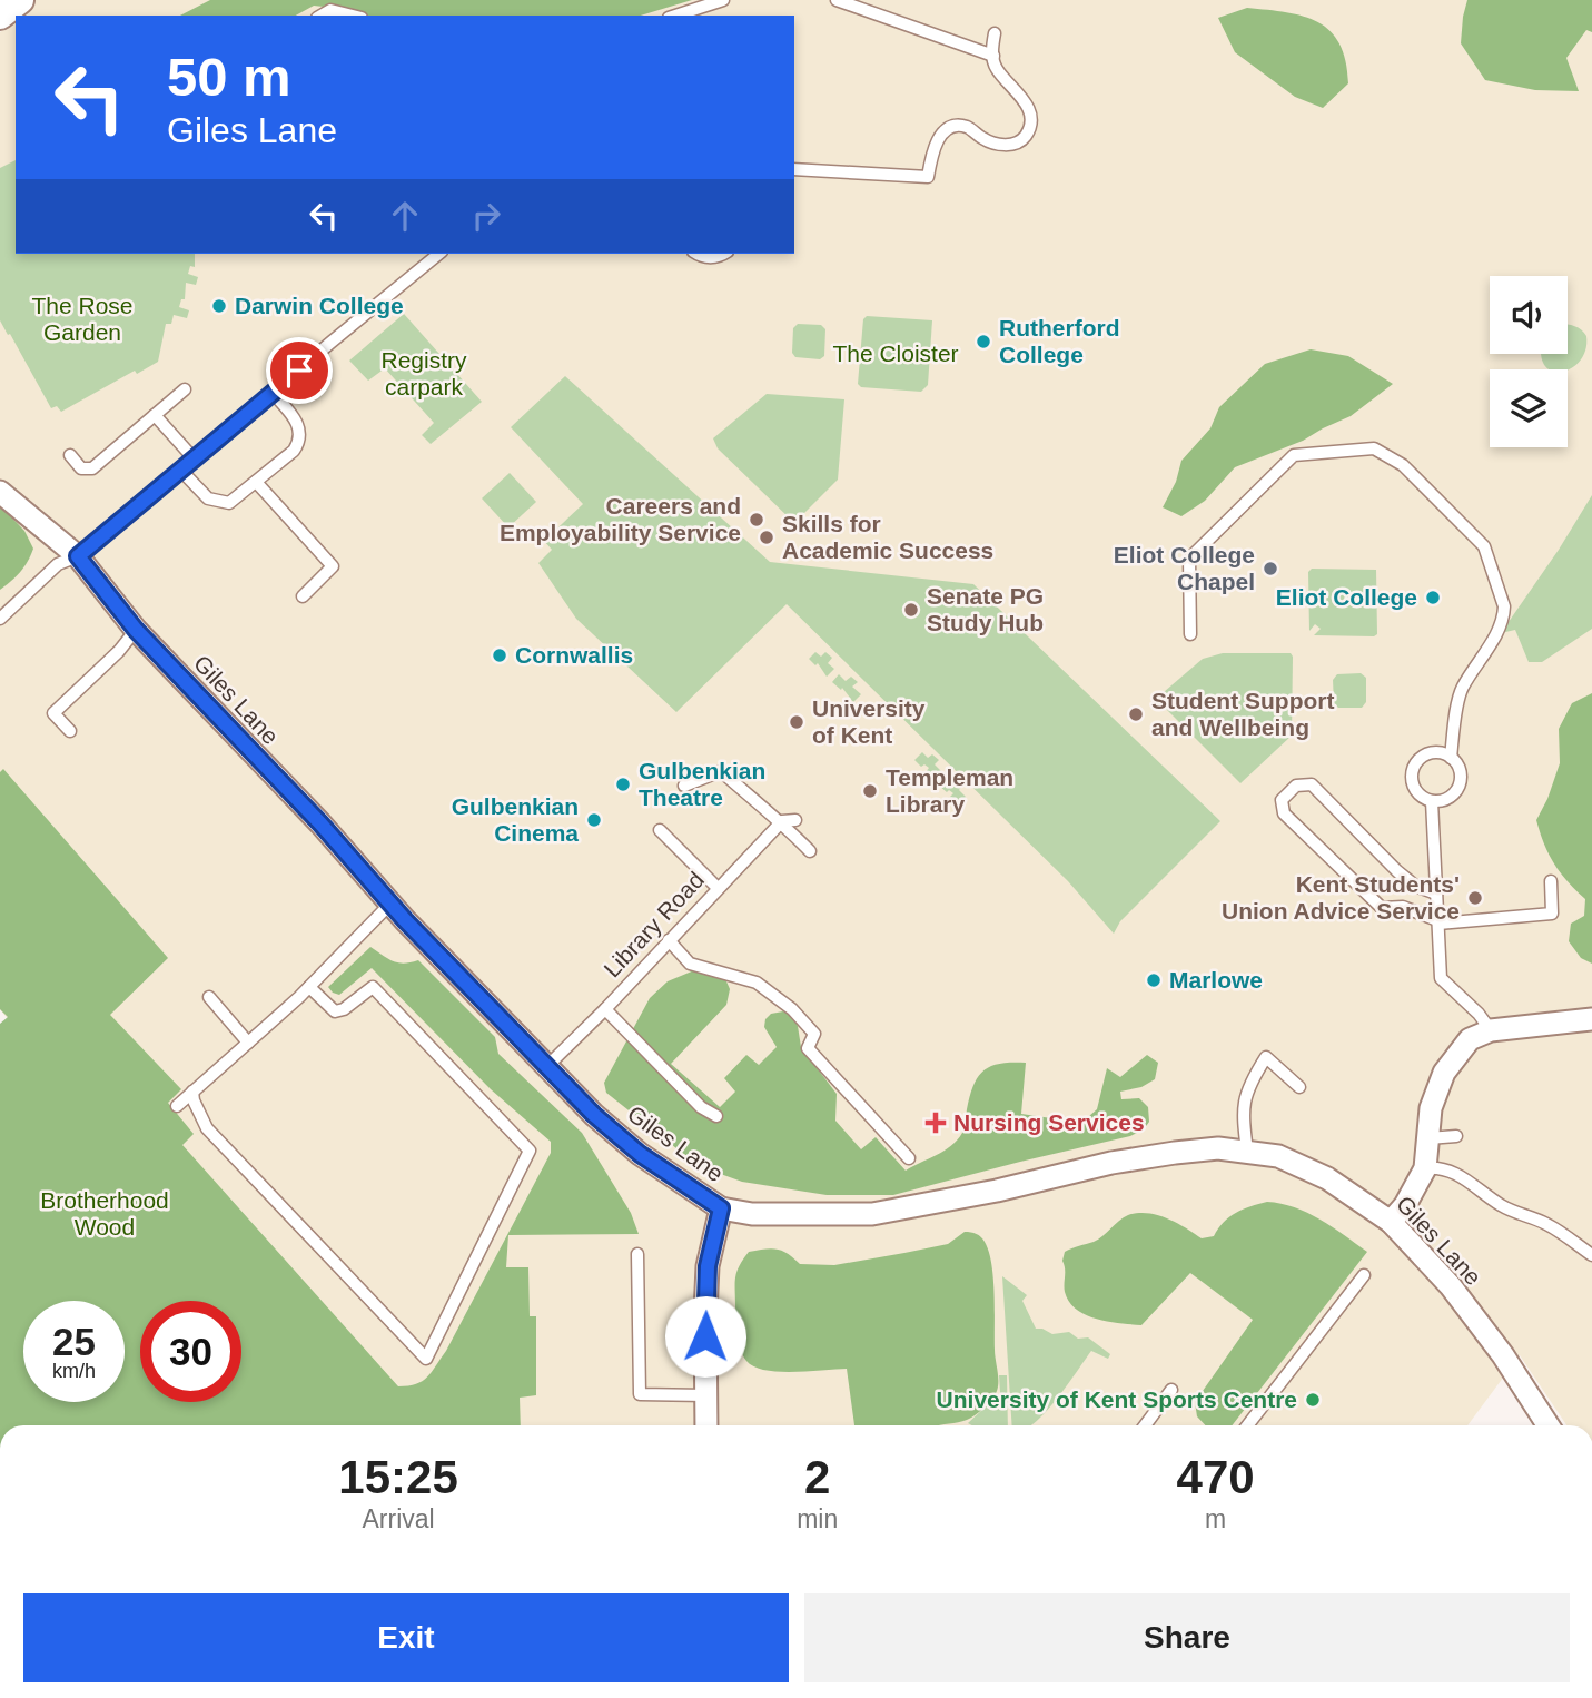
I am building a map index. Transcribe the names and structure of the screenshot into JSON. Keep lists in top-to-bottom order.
{
  "streets": {
    "street": ["Giles Lane"],
    "lane": ["Library Road"]
  },
  "crossings": [
    ["Giles Lane", "Library Road"]
  ],
  "parks": [
    "The Rose Garden",
    "The Cloister",
    "Registry carpark",
    "Brotherhood Wood"
  ],
  "places": {
    "other": [
      "Darwin College",
      "Rutherford College",
      "Careers and Employability Service",
      "Skills for Academic Success",
      "Eliot College Chapel",
      "Eliot College",
      "Senate PG Study Hub",
      "Cornwallis",
      "Student Support and Wellbeing",
      "University of Kent",
      "Gulbenkian Theatre",
      "Templeman Library",
      "Gulbenkian Cinema",
      "Kent Students' Union Advice Service",
      "Marlowe",
      "University of Kent Sports Centre"
    ],
    "health": ["Nursing Services"]
  },
  "page": {
    "turn": ["50 m", "Giles Lane"],
    "speed": "25 km/h",
    "limit": "30",
    "eta": [
      "15:25",
      "Arrival",
      "2",
      "min",
      "470",
      "m"
    ],
    "buttons": ["Exit", "Share"]
  }
}
